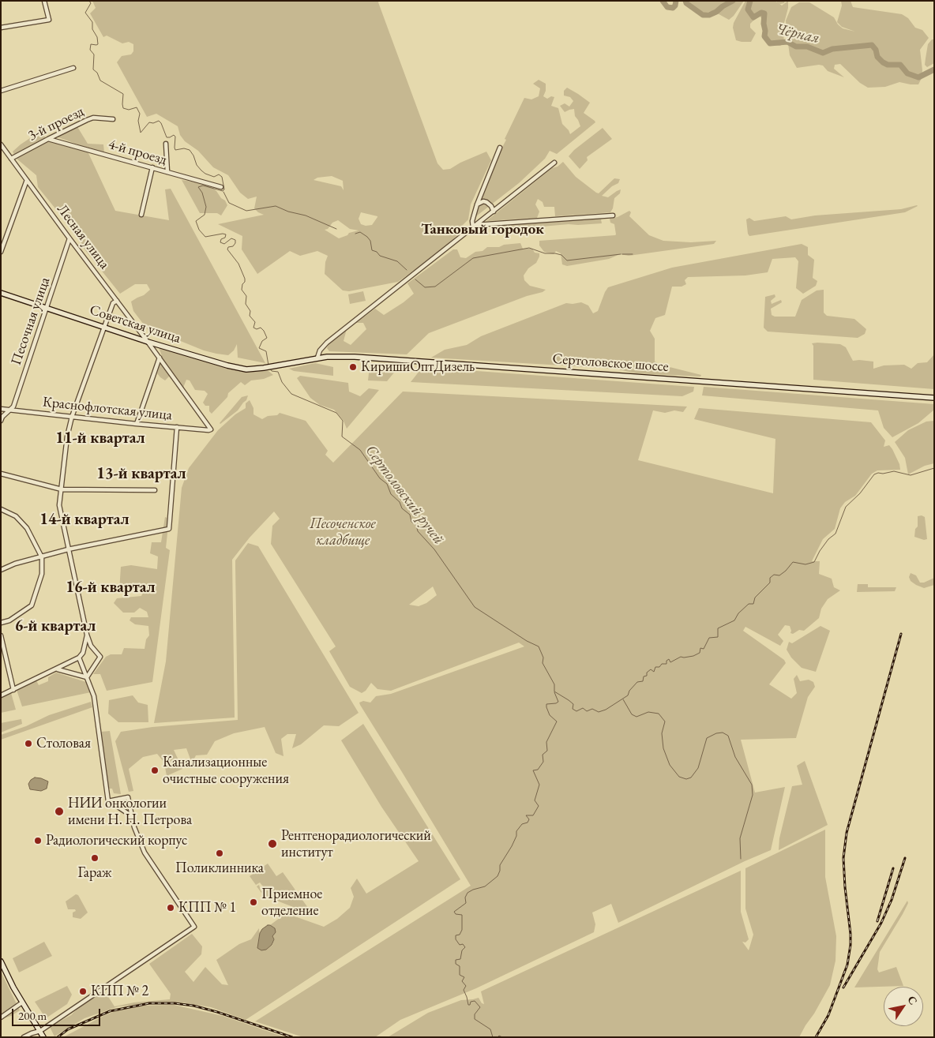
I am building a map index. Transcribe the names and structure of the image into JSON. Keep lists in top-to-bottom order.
{
  "streets": {
    "main road": ["Советская улица", "Сертоловское шоссе"],
    "street": [
      "3-й проезд",
      "4-й проезд",
      "Лесная улица",
      "Песочная улица",
      "Краснофлотская улица"
    ]
  },
  "crossings": [
    ["3-й проезд", "4-й проезд"],
    ["3-й проезд", "Лесная улица"],
    ["Лесная улица", "Песочная улица"],
    ["Лесная улица", "Советская улица"],
    ["Лесная улица", "Краснофлотская улица"],
    ["Песочная улица", "Советская улица"],
    ["Песочная улица", "Краснофлотская улица"],
    ["Советская улица", "Сертоловское шоссе"]
  ],
  "districts": [
    "Танковый городок",
    "11-й квартал",
    "13-й квартал",
    "14-й квартал",
    "16-й квартал",
    "6-й квартал"
  ],
  "water": ["Чёрная", "Сертоловский ручей"],
  "parks": ["Песоченское кладбище"],
  "places": [
    "КиришиОптДизель",
    "Столовая",
    "Канализационные очистные сооружения",
    "НИИ онкологии имени Н. Н. Петрова",
    "Радиологический корпус",
    "Рентгенорадиологический институт",
    "Поликлинника",
    "Гараж",
    "Приемное отделение",
    "КПП № 1",
    "КПП № 2"
  ],
  "scale_bar": "200 m",
  "north": "top right"
}
